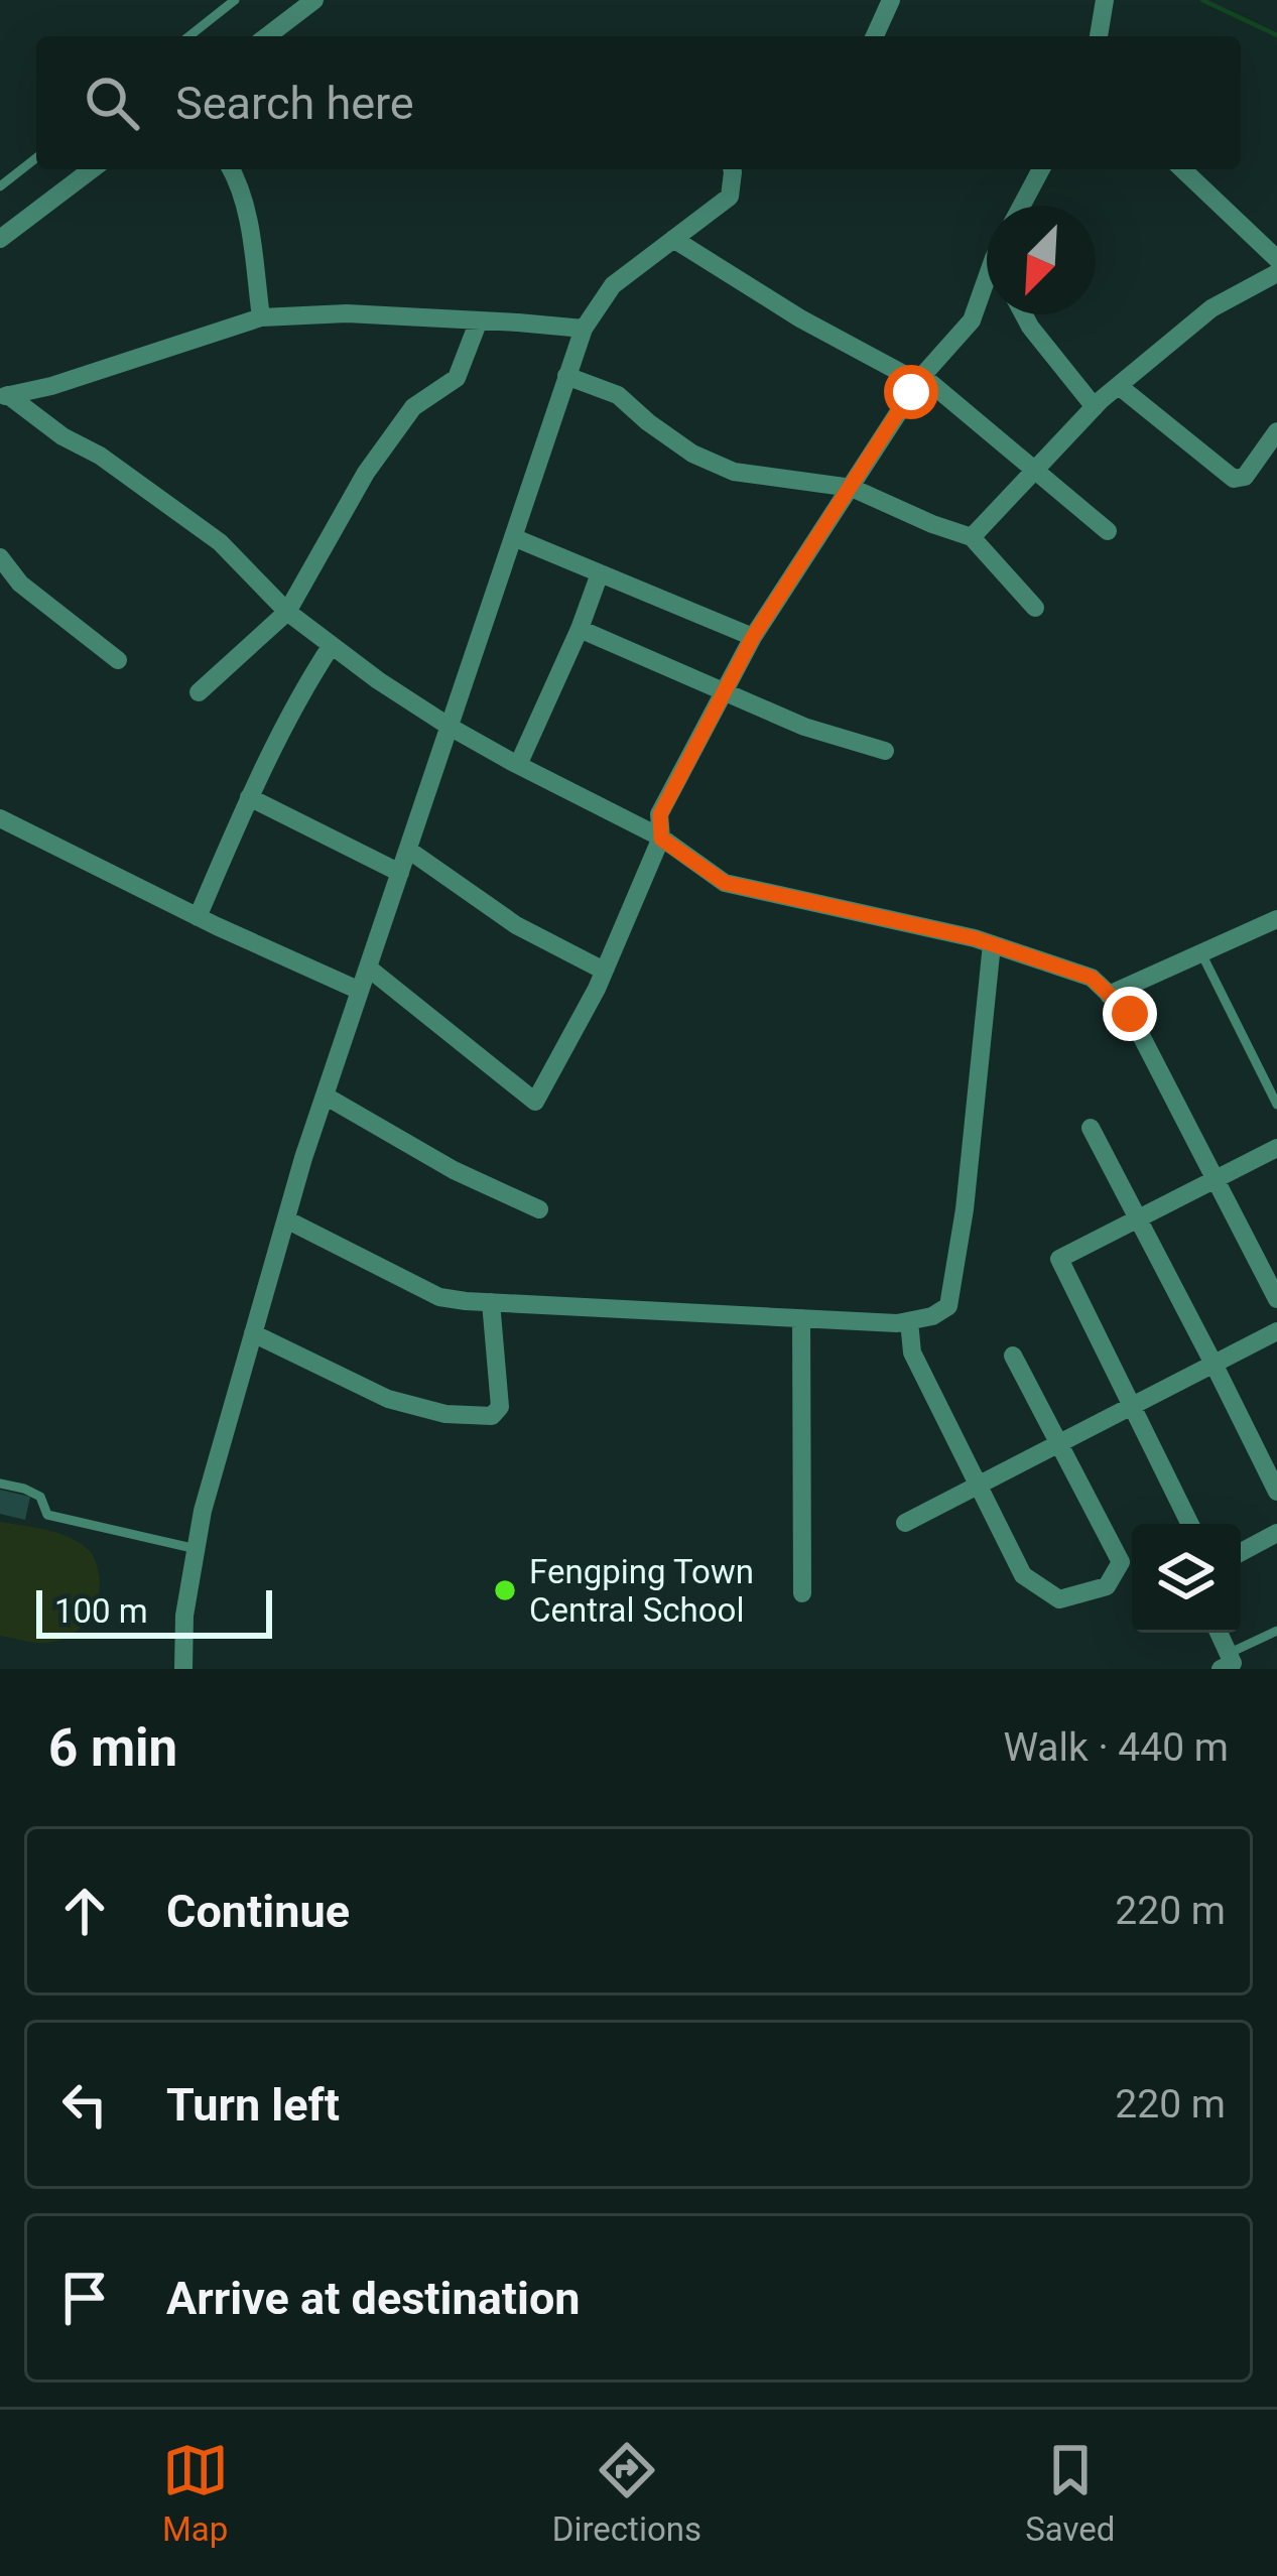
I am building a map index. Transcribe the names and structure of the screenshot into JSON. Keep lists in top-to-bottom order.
{
  "places": ["Fengping Town Central School"],
  "scale_bar": "100 m",
  "north": "bottom left",
  "page": {
    "search": "Search here",
    "scale": "100 m",
    "heading": ["6 min", "Walk · 440 m"],
    "list": [
      ["Continue", "220 m"],
      ["Turn left", "220 m"],
      "Arrive at destination"
    ],
    "nav": ["Map", "Directions", "Saved"]
  }
}
